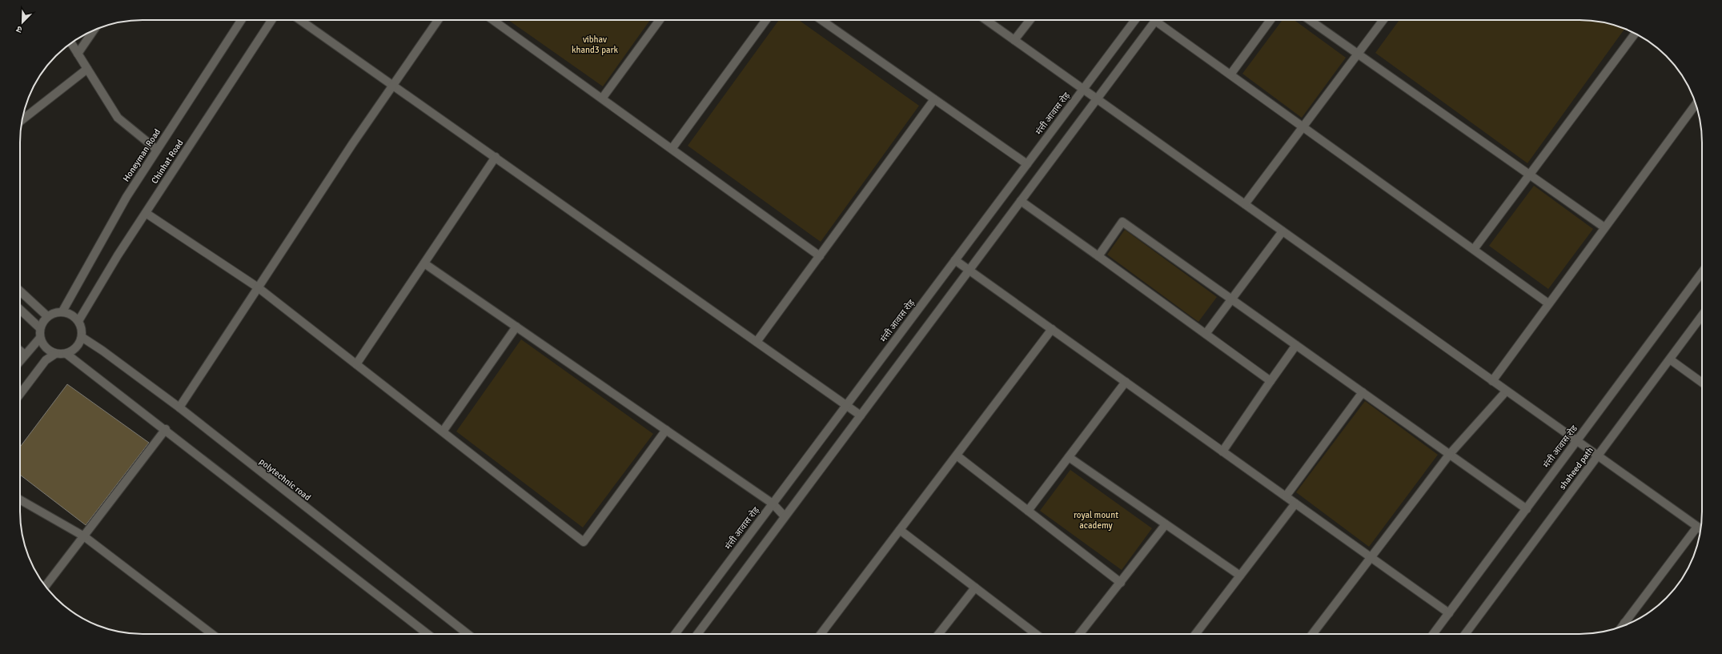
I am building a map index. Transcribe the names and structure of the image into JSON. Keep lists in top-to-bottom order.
{
  "streets": {
    "street": [
      "मंत्ती आवास रोड़",
      "Honeyman Road",
      "Chinhat Road",
      "मंत्ती आवास रोड",
      "shaheed path",
      "polytechnic road"
    ]
  },
  "crossings": [
    ["Honeyman Road", "Chinhat Road"],
    ["Honeyman Road", "polytechnic road"],
    ["Chinhat Road", "polytechnic road"]
  ],
  "parks": ["vibhav khand3 park", "royal mount academy"],
  "north": "bottom left"
}
